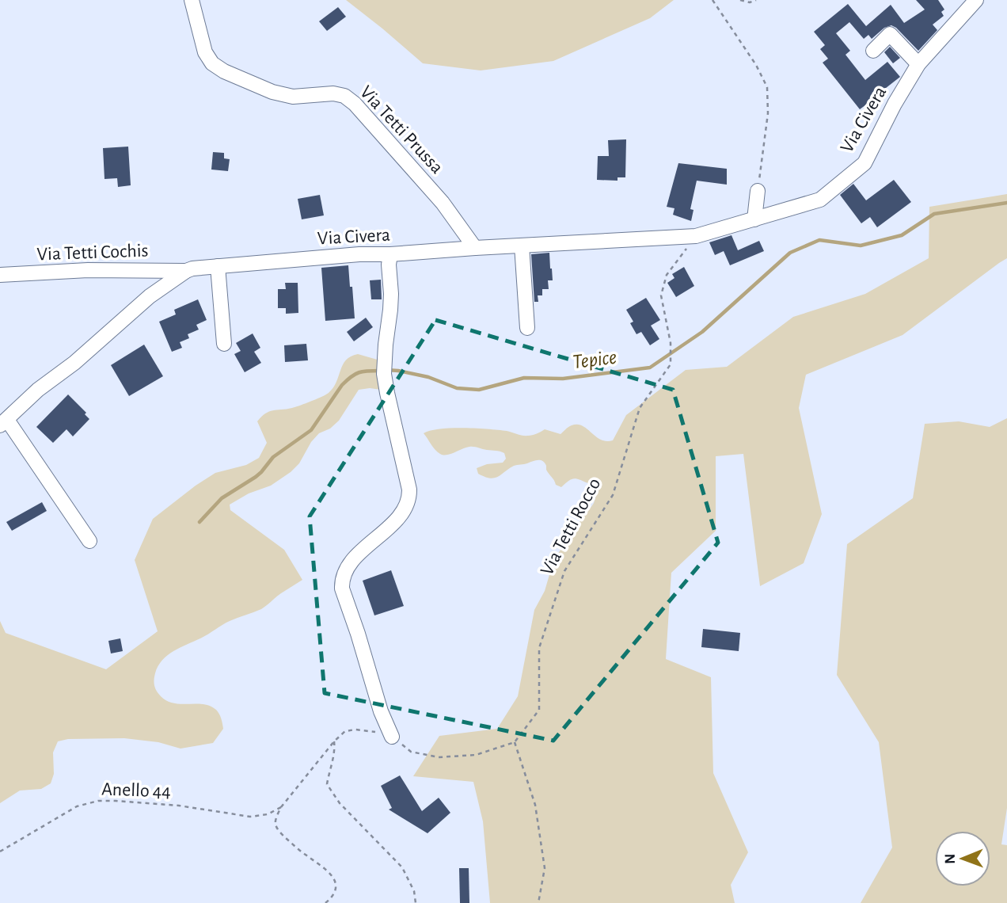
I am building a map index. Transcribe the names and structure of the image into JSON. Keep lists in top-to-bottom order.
{
  "streets": {
    "street": ["Via Civera", "Via Tetti Prussa", "Via Tetti Cochis"],
    "path": ["Via Tetti Rocco", "Anello 44"]
  },
  "crossings": [
    ["Via Civera", "Via Tetti Prussa"],
    ["Via Civera", "Via Tetti Cochis"],
    ["Via Civera", "Via Tetti Rocco"]
  ],
  "water": ["Tepice"],
  "north": "left"
}
